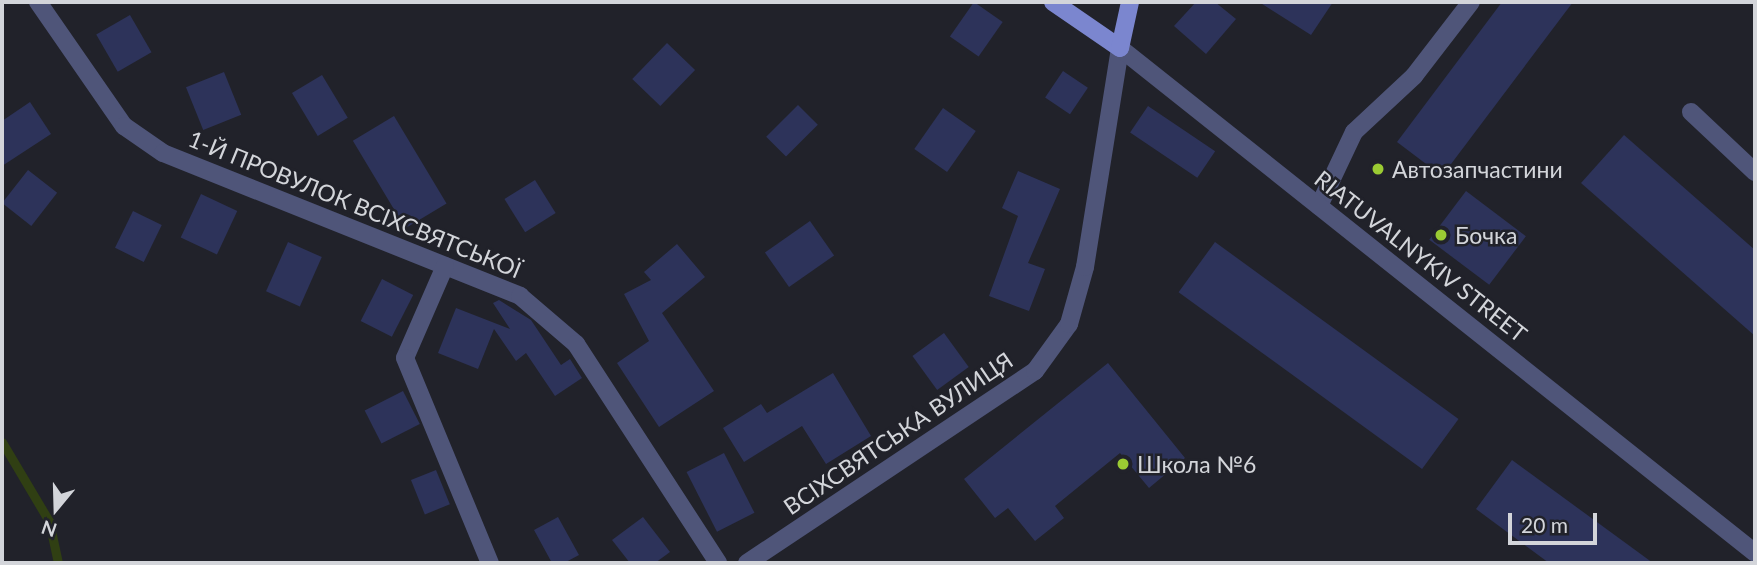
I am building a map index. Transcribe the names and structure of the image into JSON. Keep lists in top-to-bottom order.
{
  "streets": {
    "main road": ["RIATUVALNYKIV STREET", "ВСІХСВЯТСЬКА ВУЛИЦЯ"],
    "street": ["1-Й ПРОВУЛОК ВСІХСВЯТСЬКОЇ"]
  },
  "crossings": [
    ["RIATUVALNYKIV STREET", "ВСІХСВЯТСЬКА ВУЛИЦЯ"]
  ],
  "places": ["Автозапчастини", "Бочка", "Школа №6"],
  "scale_bar": "20 m",
  "north": "bottom"
}
